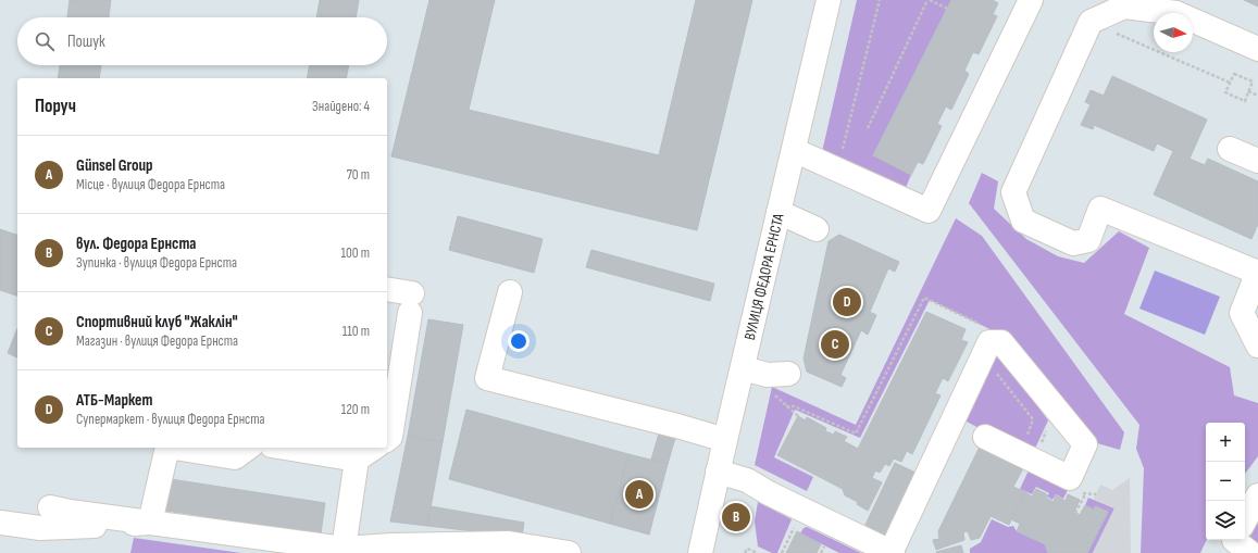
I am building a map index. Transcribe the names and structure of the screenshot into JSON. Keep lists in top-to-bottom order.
{
  "streets": {
    "street": ["ВУЛИЦЯ ФЕДОРА ЕРНСТА"]
  },
  "north": "right",
  "page": {
    "search": "Пошук",
    "heading": ["Поруч", "Знайдено: 4"],
    "list": [
      {
        "mark": "A",
        "name": "Günsel Group",
        "note": "Місце · вулиця Федора Ернста",
        "value": "70 m"
      },
      {
        "mark": "B",
        "name": "вул. Федора Ернста",
        "note": "Зупинка · вулиця Федора Ернста",
        "value": "100 m"
      },
      {
        "mark": "C",
        "name": "Спортивний клуб \"Жаклін\"",
        "note": "Магазин · вулиця Федора Ернста",
        "value": "110 m"
      },
      {
        "mark": "D",
        "name": "АТБ-Маркет",
        "note": "Супермаркет · вулиця Федора Ернста",
        "value": "120 m"
      }
    ],
    "pins": [
      "D",
      "C",
      "A",
      "B"
    ],
    "map_buttons": ["+", "−"]
  }
}
